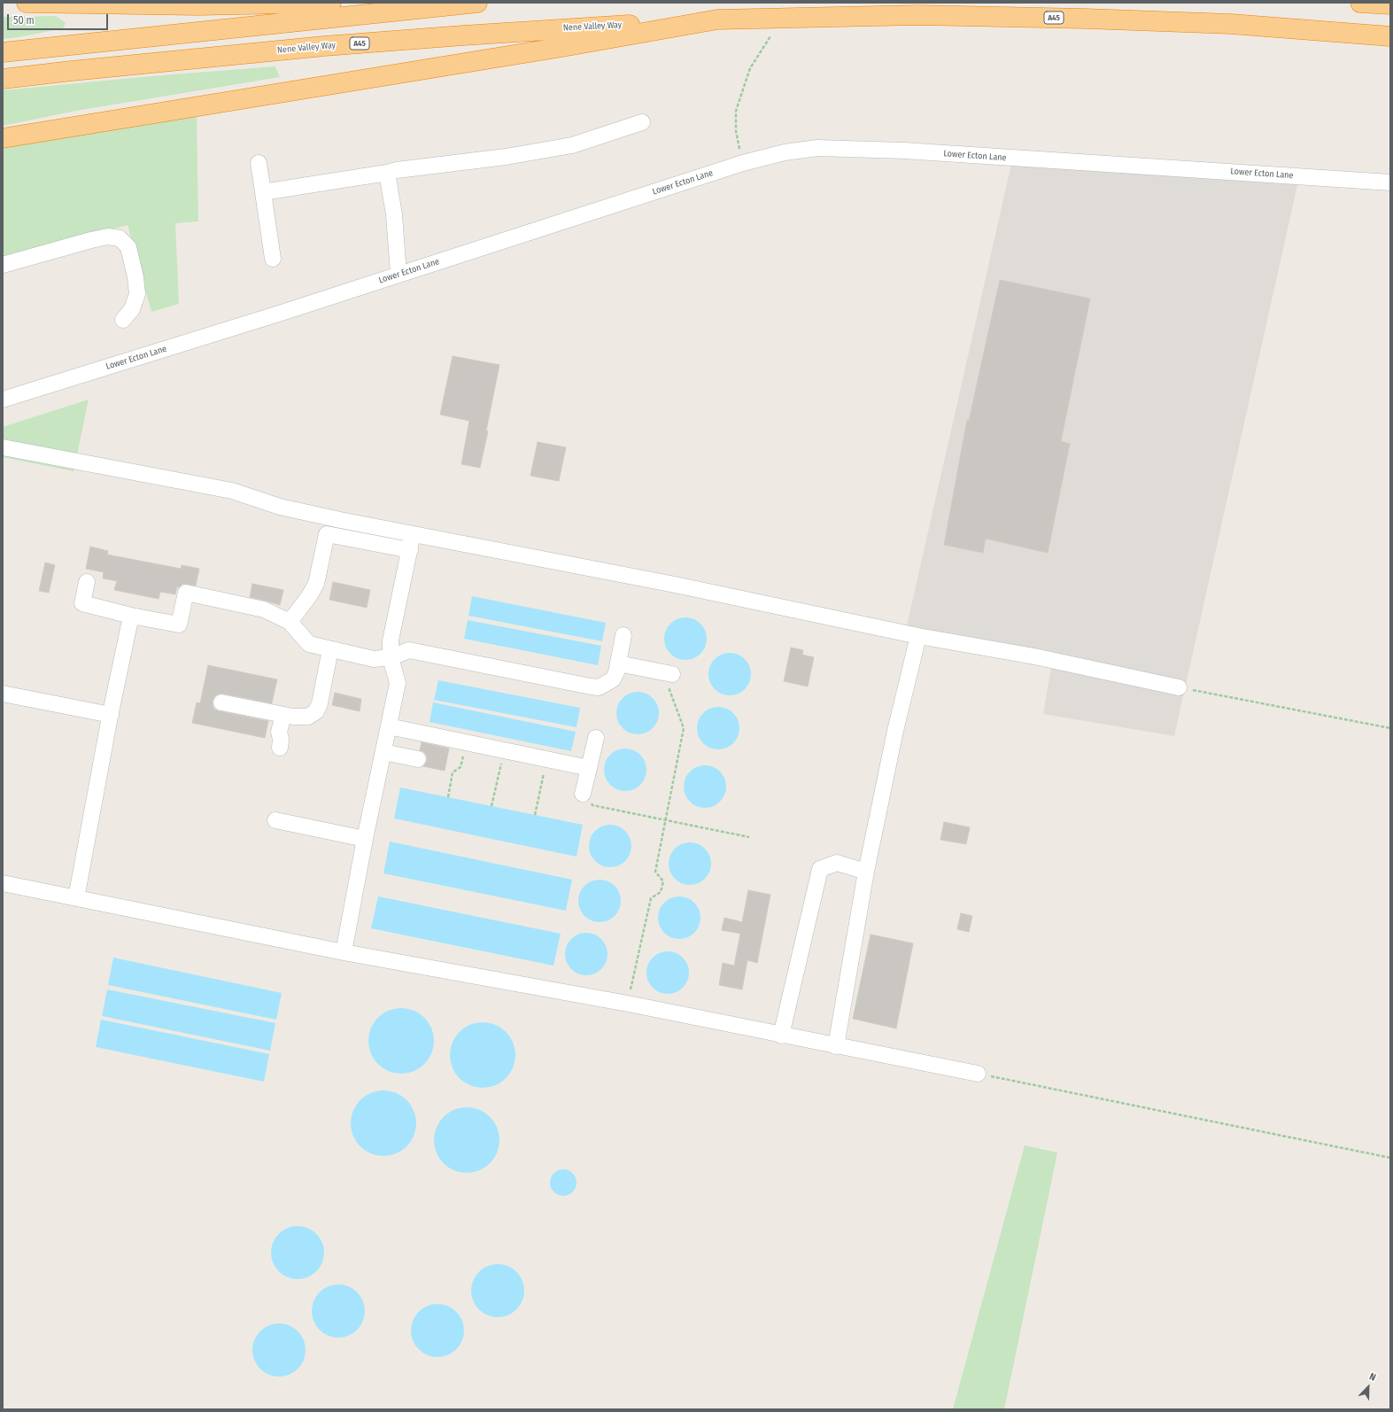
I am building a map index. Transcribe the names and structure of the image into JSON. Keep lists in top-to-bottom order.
{
  "streets": {
    "highway": ["A45", "Nene Valley Way"],
    "street": ["Lower Ecton Lane"]
  },
  "crossings": [
    ["A45", "Nene Valley Way"]
  ],
  "scale_bar": "50 m",
  "north": "top right"
}
